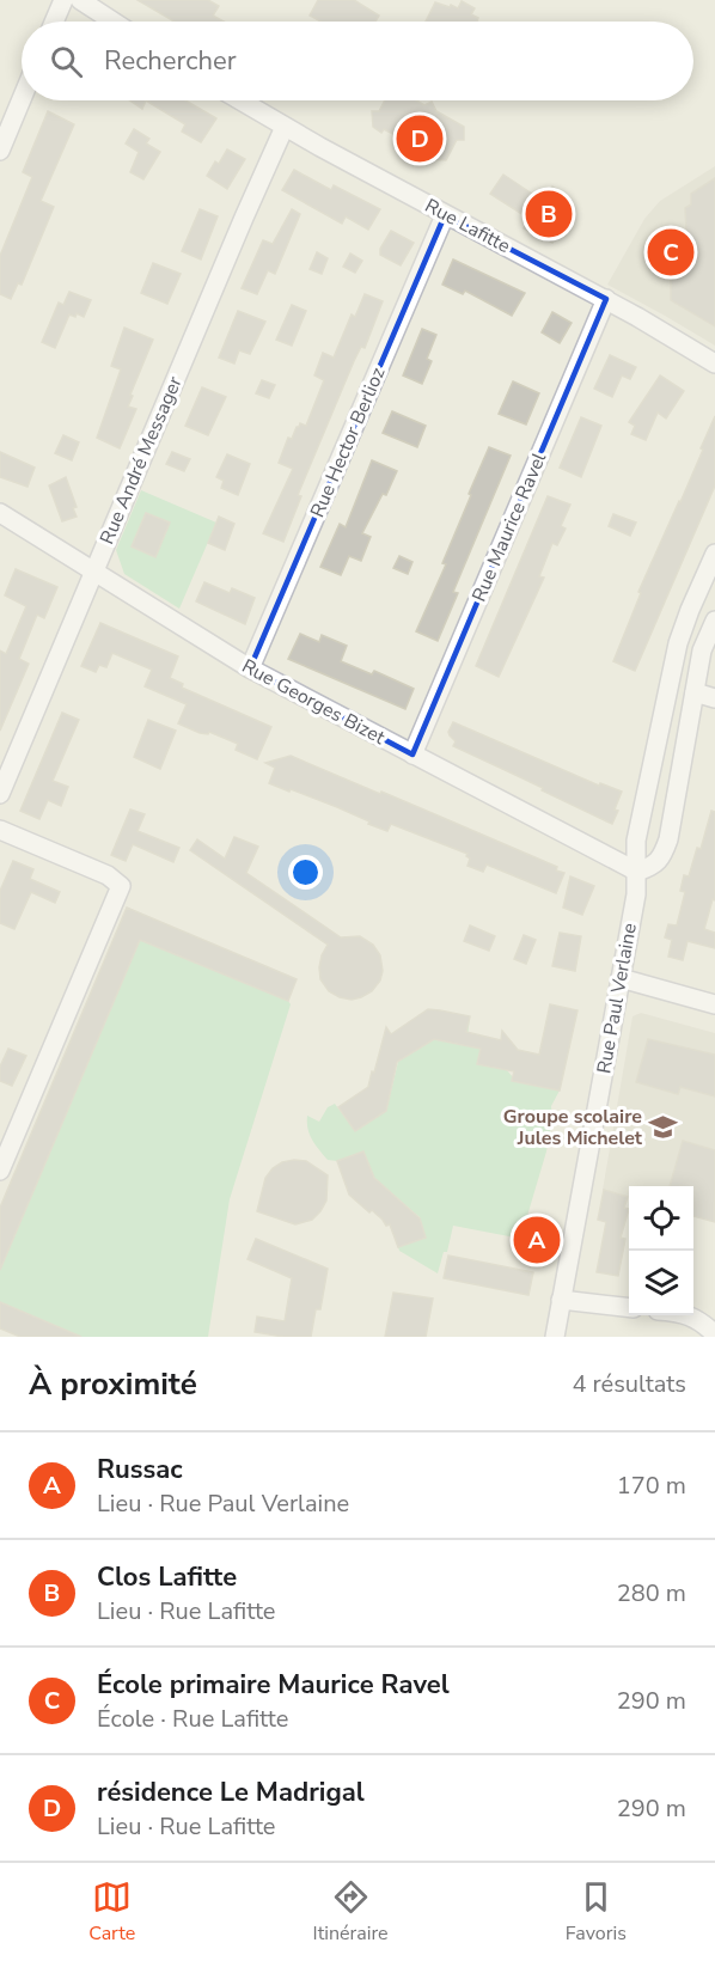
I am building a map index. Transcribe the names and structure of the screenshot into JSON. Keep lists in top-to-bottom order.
{
  "streets": {
    "street": [
      "Rue Lafitte",
      "Rue Hector Berlioz",
      "Rue André Messager",
      "Rue Maurice Ravel",
      "Rue Georges Bizet",
      "Rue Paul Verlaine"
    ]
  },
  "crossings": [
    ["Rue Lafitte", "Rue Hector Berlioz"],
    ["Rue Lafitte", "Rue André Messager"],
    ["Rue Lafitte", "Rue Maurice Ravel"],
    ["Rue Hector Berlioz", "Rue Georges Bizet"],
    ["Rue André Messager", "Rue Georges Bizet"],
    ["Rue Maurice Ravel", "Rue Georges Bizet"],
    ["Rue Georges Bizet", "Rue Paul Verlaine"]
  ],
  "places": {
    "school or university": ["Groupe scolaire Jules Michelet"]
  },
  "page": {
    "search": "Rechercher",
    "pins": [
      "D",
      "B",
      "C",
      "A"
    ],
    "heading": ["À proximité", "4 résultats"],
    "list": [
      {
        "mark": "A",
        "name": "Russac",
        "note": "Lieu · Rue Paul Verlaine",
        "value": "170 m"
      },
      {
        "mark": "B",
        "name": "Clos Lafitte",
        "note": "Lieu · Rue Lafitte",
        "value": "280 m"
      },
      {
        "mark": "C",
        "name": "École primaire Maurice Ravel",
        "note": "École · Rue Lafitte",
        "value": "290 m"
      },
      {
        "mark": "D",
        "name": "résidence Le Madrigal",
        "note": "Lieu · Rue Lafitte",
        "value": "290 m"
      }
    ],
    "nav": ["Carte", "Itinéraire", "Favoris"]
  }
}
